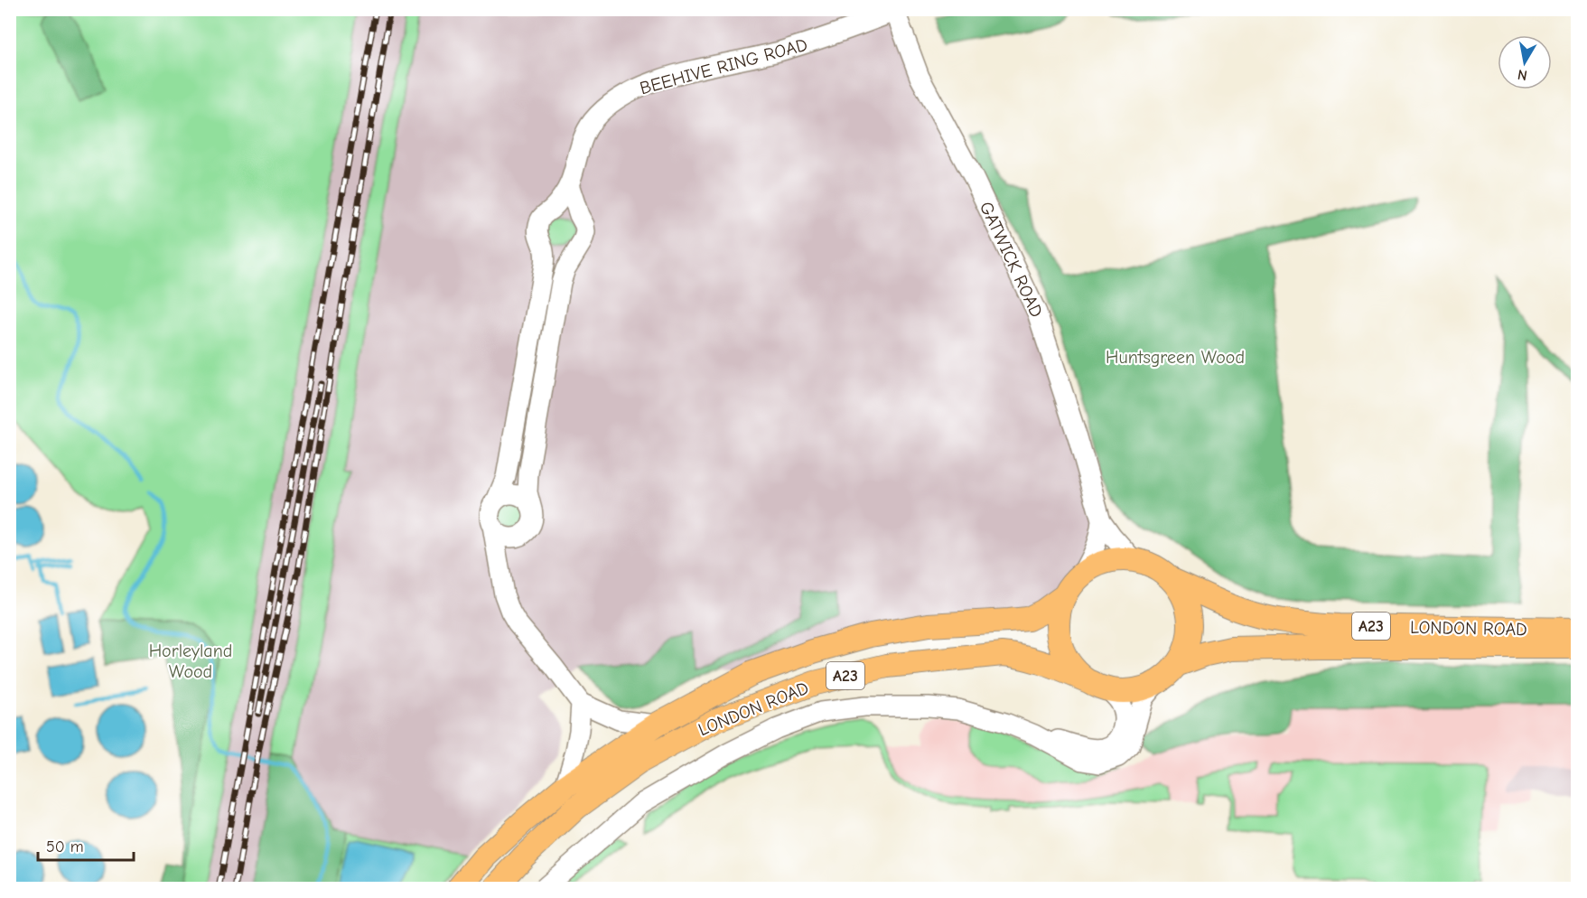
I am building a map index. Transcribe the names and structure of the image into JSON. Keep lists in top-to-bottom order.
{
  "streets": {
    "main road": ["A23", "LONDON ROAD"],
    "street": ["BEEHIVE RING ROAD", "GATWICK ROAD"]
  },
  "crossings": [
    ["BEEHIVE RING ROAD", "GATWICK ROAD"],
    ["GATWICK ROAD", "LONDON ROAD"]
  ],
  "parks": ["Huntsgreen Wood", "Horleyland Wood"],
  "scale_bar": "50 m",
  "north": "bottom"
}
